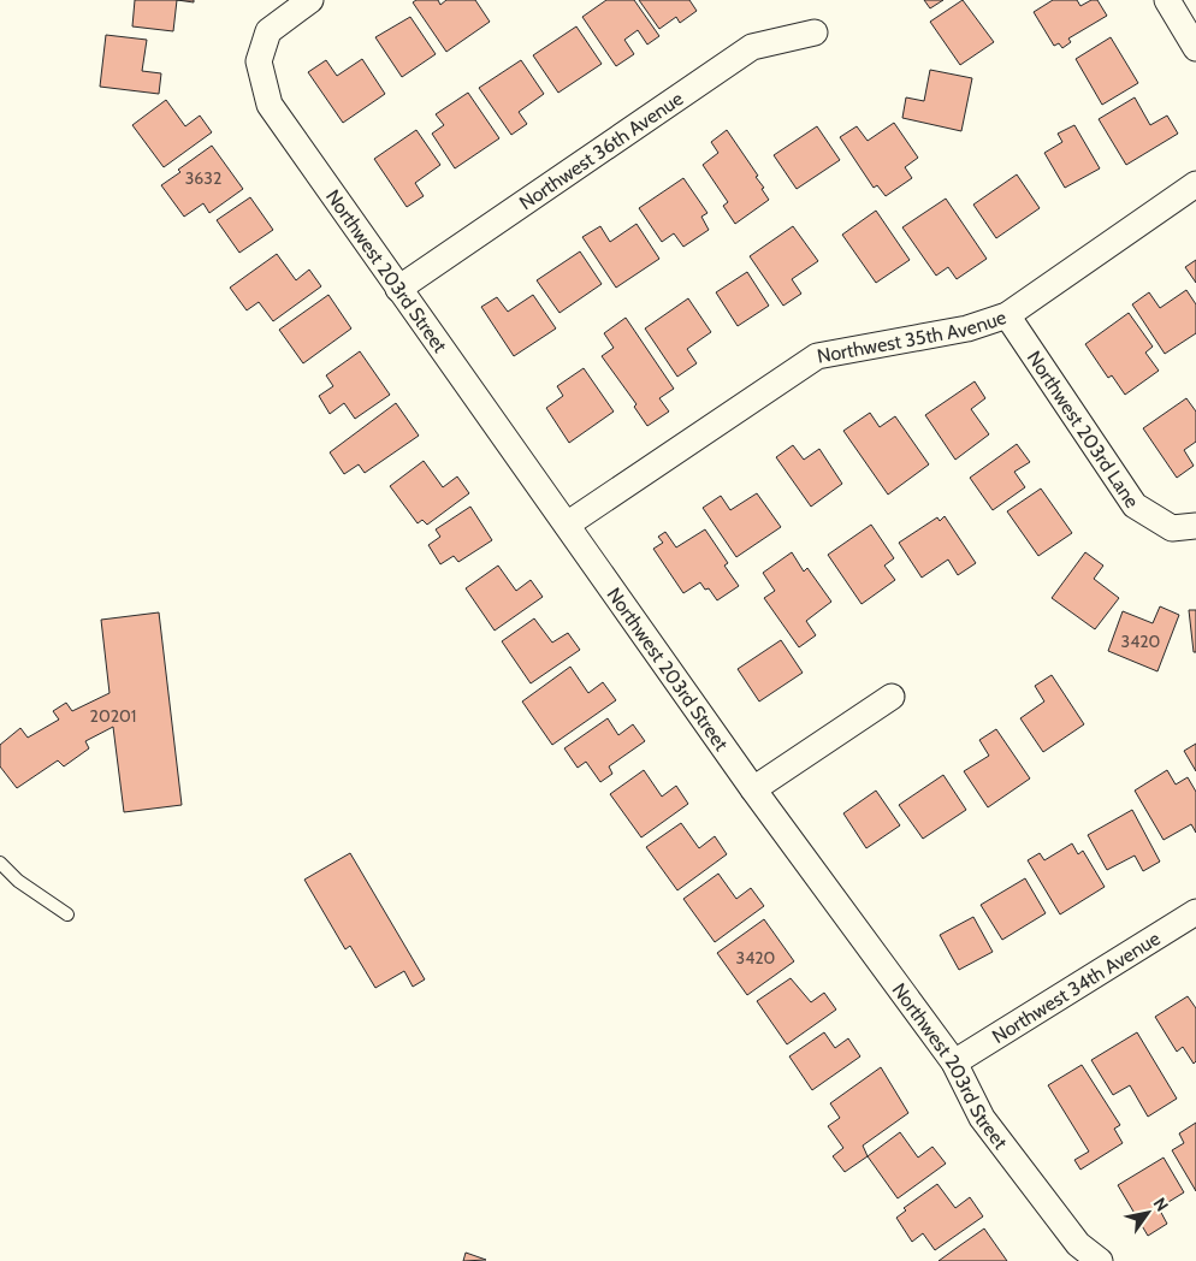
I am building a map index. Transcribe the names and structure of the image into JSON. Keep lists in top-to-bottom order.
{
  "streets": {
    "street": [
      "Northwest 36th Avenue",
      "Northwest 203rd Street",
      "Northwest 35th Avenue",
      "Northwest 203rd Lane",
      "Northwest 34th Avenue"
    ]
  },
  "crossings": [
    ["Northwest 36th Avenue", "Northwest 203rd Street"],
    ["Northwest 203rd Street", "Northwest 35th Avenue"],
    ["Northwest 203rd Street", "Northwest 34th Avenue"],
    ["Northwest 35th Avenue", "Northwest 203rd Lane"]
  ],
  "house_numbers": [
    "3632",
    "3420",
    "20201",
    "3420"
  ],
  "north": "top right"
}
